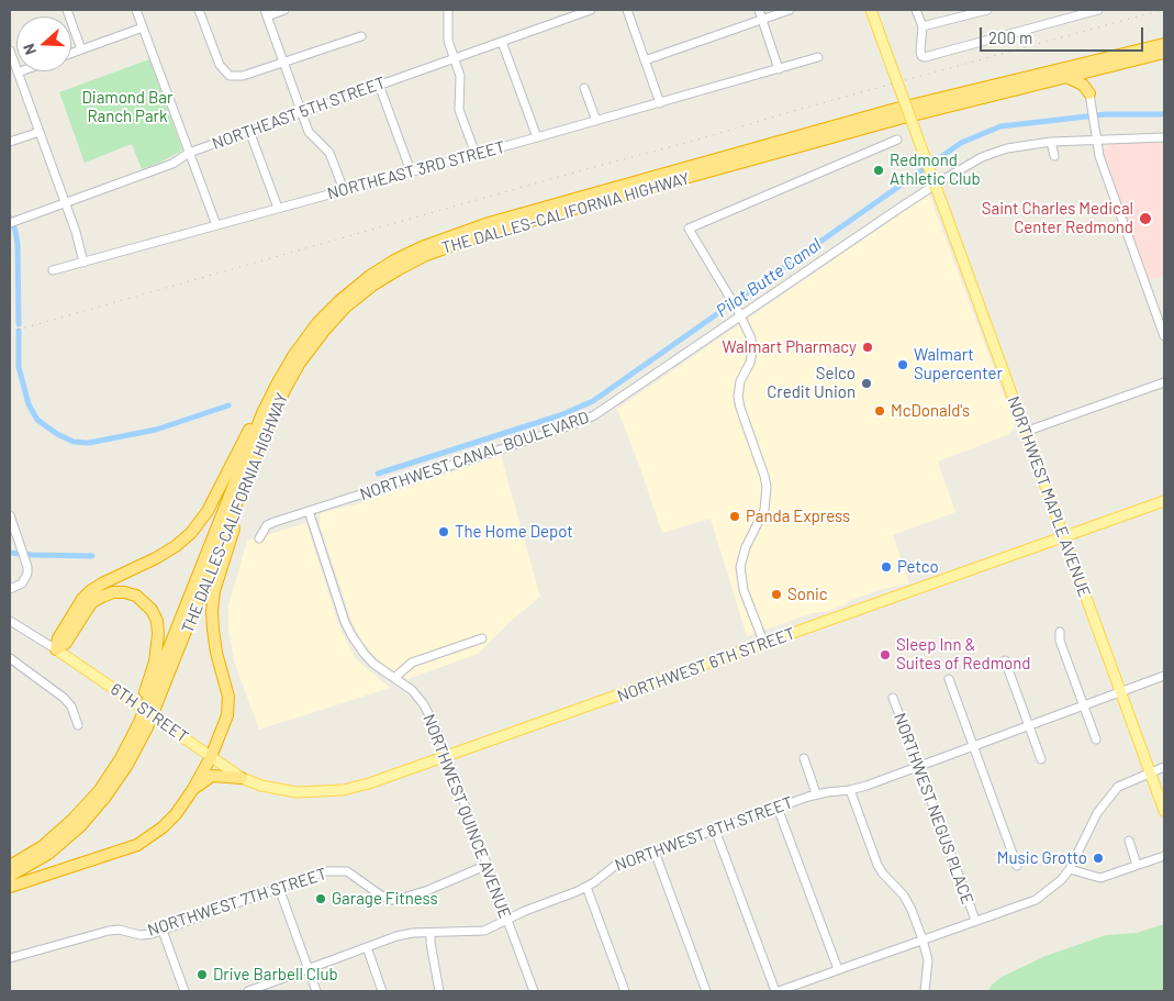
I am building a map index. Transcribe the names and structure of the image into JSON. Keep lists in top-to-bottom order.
{
  "streets": {
    "highway": ["THE DALLES-CALIFORNIA HIGHWAY"],
    "main road": ["NORTHWEST MAPLE AVENUE", "NORTHWEST 6TH STREET", "6TH STREET"],
    "street": [
      "NORTHEAST 5TH STREET",
      "NORTHEAST 3RD STREET",
      "NORTHWEST CANAL BOULEVARD",
      "NORTHWEST NEGUS PLACE",
      "NORTHWEST QUINCE AVENUE",
      "NORTHWEST 8TH STREET",
      "NORTHWEST 7TH STREET"
    ]
  },
  "crossings": [
    ["NORTHWEST CANAL BOULEVARD", "NORTHWEST QUINCE AVENUE"],
    ["NORTHWEST MAPLE AVENUE", "NORTHWEST 6TH STREET"],
    ["NORTHWEST MAPLE AVENUE", "NORTHWEST 8TH STREET"],
    ["NORTHWEST 6TH STREET", "6TH STREET"],
    ["NORTHWEST 6TH STREET", "NORTHWEST QUINCE AVENUE"],
    ["NORTHWEST NEGUS PLACE", "NORTHWEST 8TH STREET"],
    ["NORTHWEST QUINCE AVENUE", "NORTHWEST 8TH STREET"],
    ["NORTHWEST QUINCE AVENUE", "NORTHWEST 7TH STREET"]
  ],
  "water": ["Pilot Butte Canal"],
  "parks": ["Diamond Bar Ranch Park"],
  "places": [
    "Redmond Athletic Club",
    "Saint Charles Medical Center Redmond",
    "Walmart Pharmacy",
    "Walmart Supercenter",
    "Selco Credit Union",
    "McDonald's",
    "Panda Express",
    "The Home Depot",
    "Petco",
    "Sonic",
    "Sleep Inn & Suites of Redmond",
    "Music Grotto",
    "Garage Fitness",
    "Drive Barbell Club"
  ],
  "scale_bar": "200 m",
  "north": "left"
}
